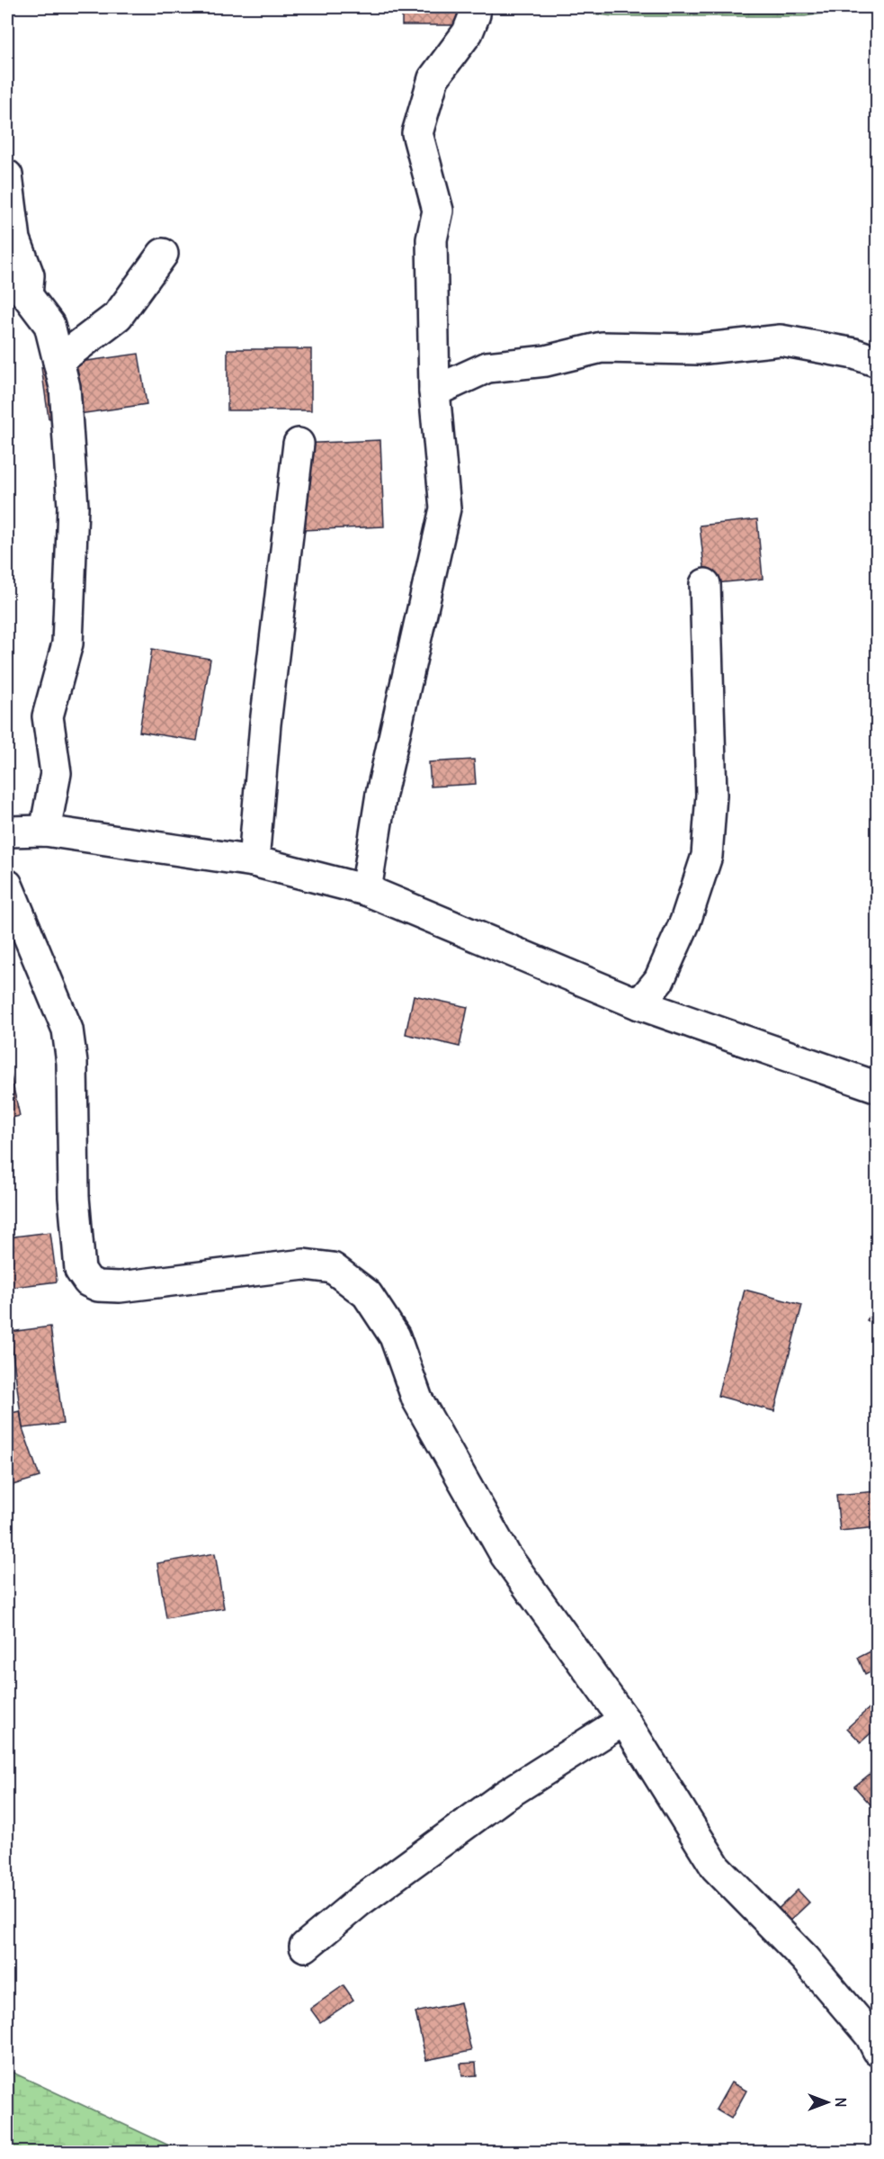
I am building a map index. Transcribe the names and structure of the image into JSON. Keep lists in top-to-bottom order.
{
  "north": "right"
}
